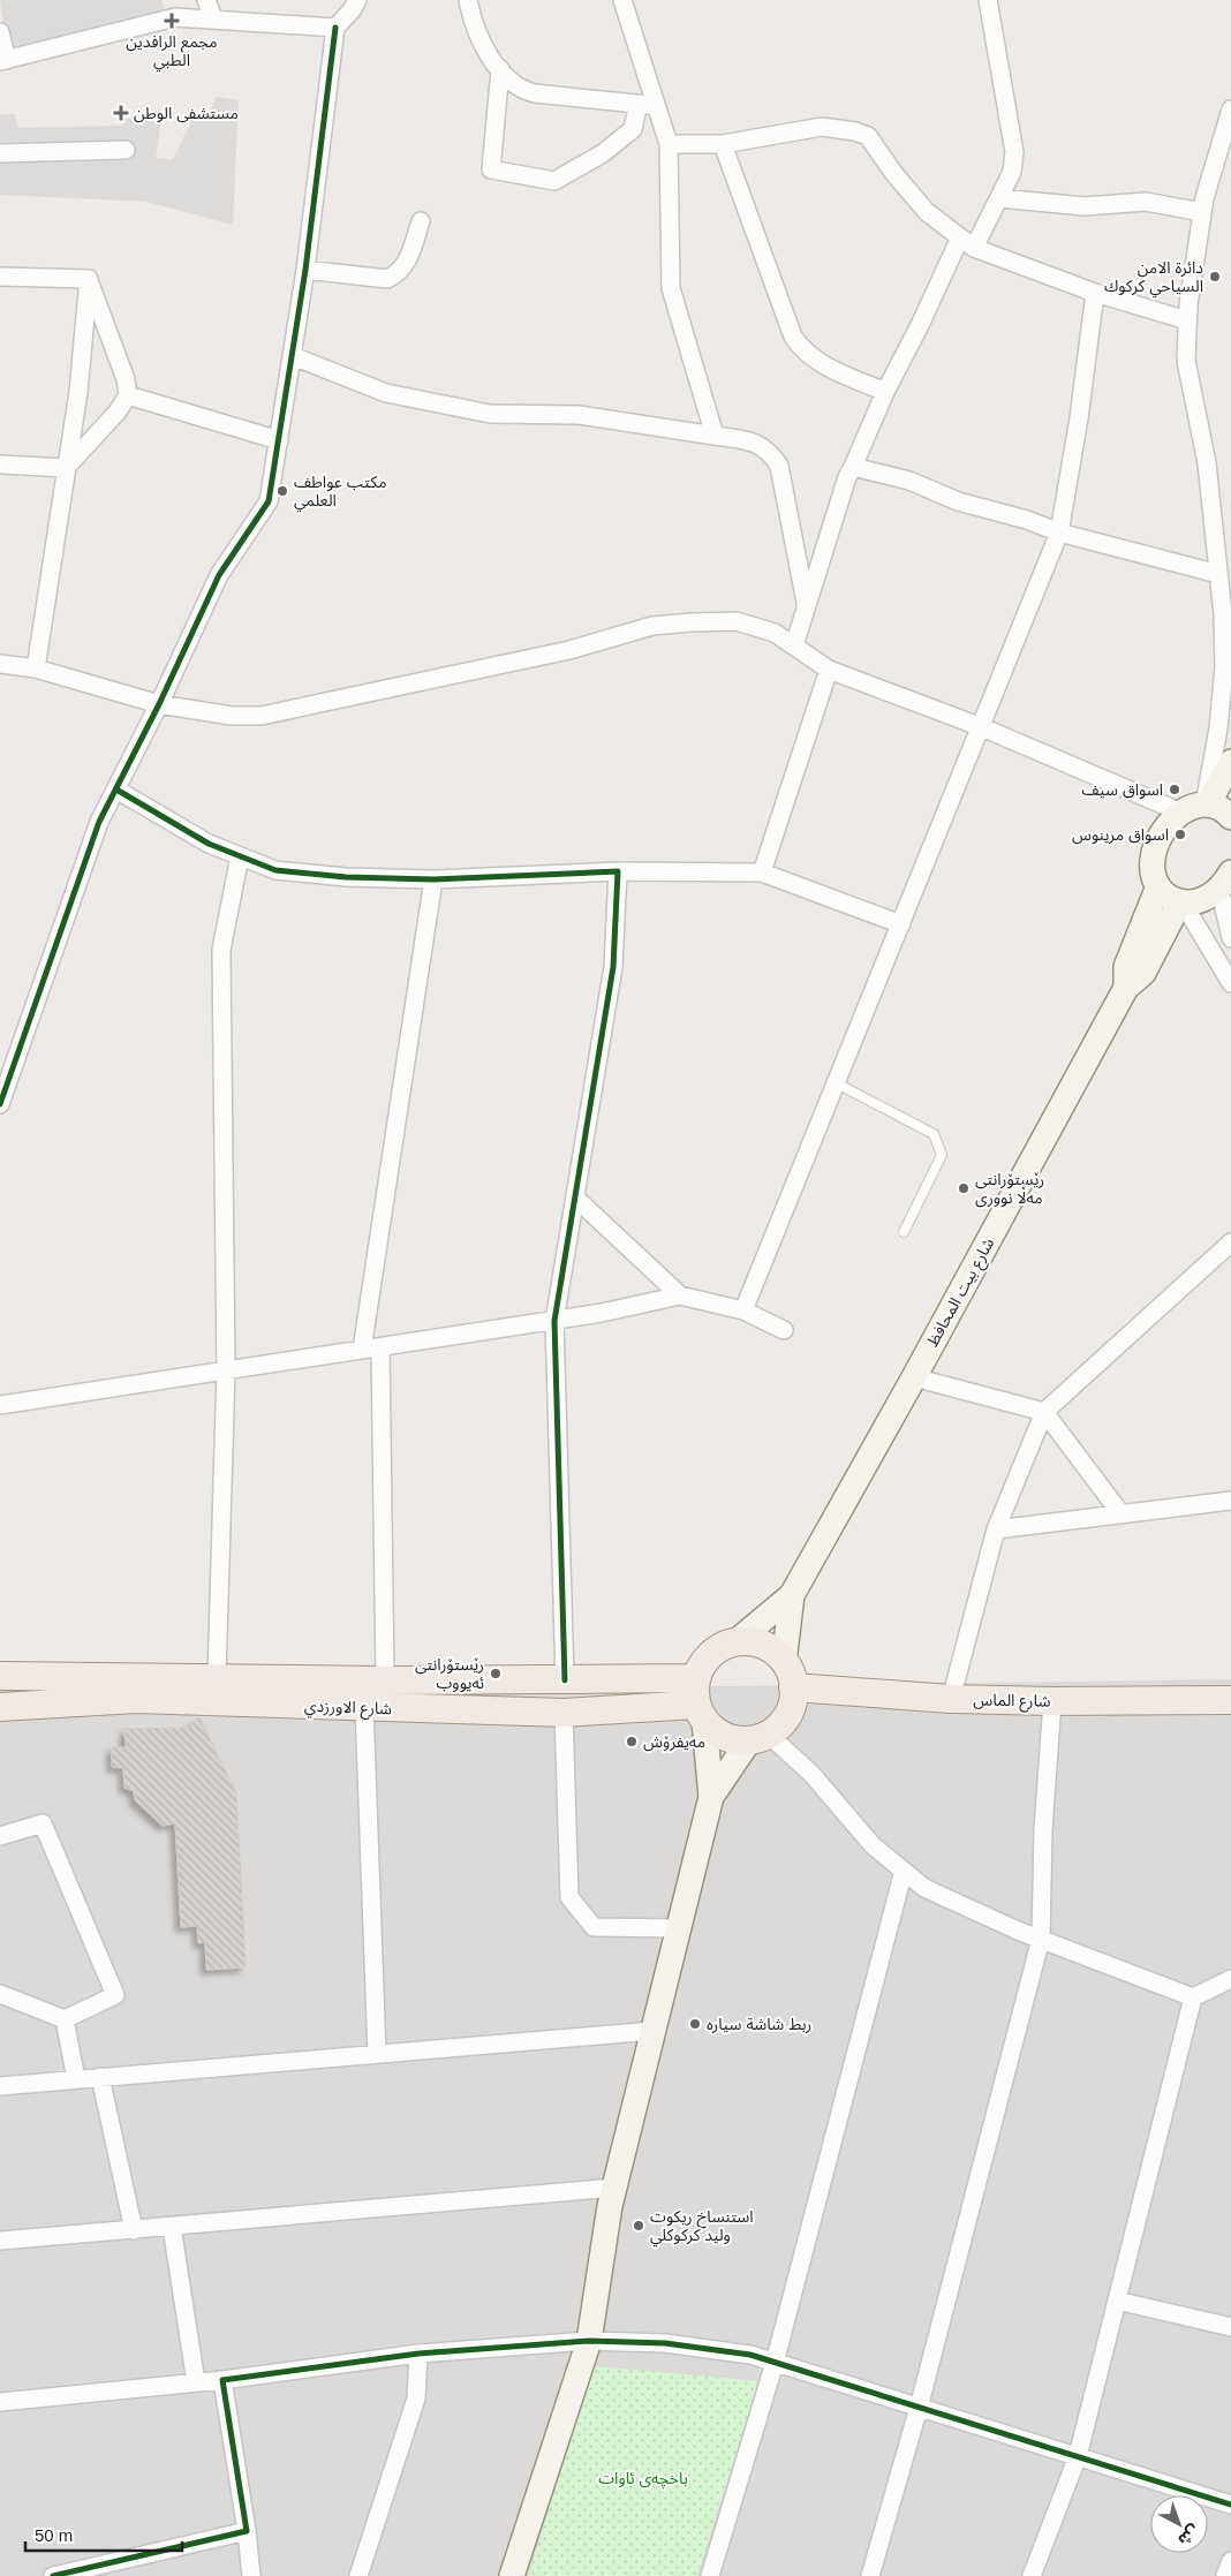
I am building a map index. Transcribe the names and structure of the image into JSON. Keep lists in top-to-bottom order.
{
  "streets": {
    "main road": ["شارع بيت المحافظ", "شارع الماس", "شارع الاورزدي"]
  },
  "crossings": [
    ["شارع بيت المحافظ", "شارع الماس"],
    ["شارع بيت المحافظ", "شارع الاورزدي"],
    ["شارع الماس", "شارع الاورزدي"]
  ],
  "parks": ["باخچەی ئاوات"],
  "places": {
    "health": ["مجمع الرافدين الطبي", "مستشفى الوطن"],
    "other": [
      "دائرة الامن السياحي كركوك",
      "مكتب عواطف العلمي",
      "اسواق سيف",
      "اسواق مرينوس",
      "رێستۆرانتی مەڵا نووری",
      "رێستۆرانتی ئەیووب",
      "مەیفرۆش",
      "ربط شاشة سياره",
      "استنساخ ريكوت وليد كركوكلي"
    ]
  },
  "scale_bar": "50 m",
  "north": "bottom right"
}
